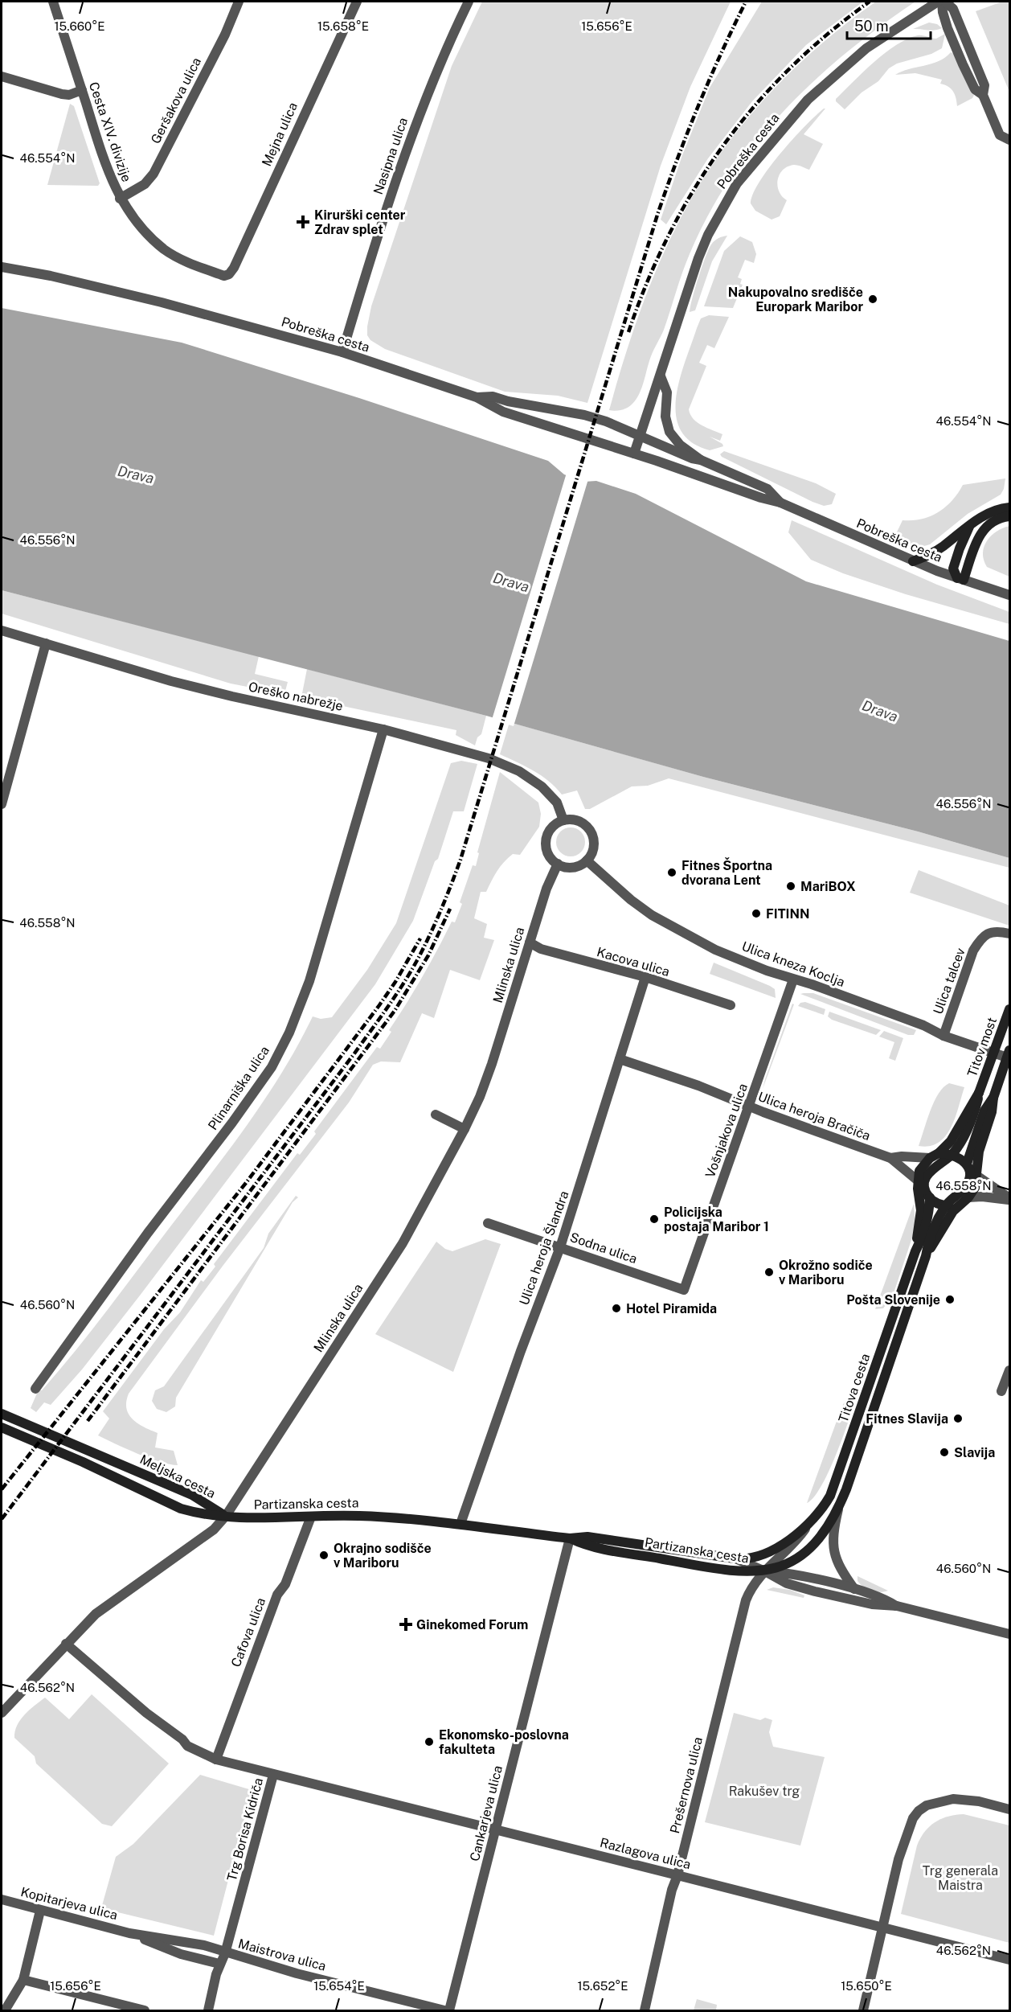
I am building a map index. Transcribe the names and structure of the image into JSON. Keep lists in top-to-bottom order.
{
  "streets": {
    "main road": [
      "Titov most",
      "Titova cesta",
      "Meljska cesta",
      "Partizanska cesta"
    ],
    "street": [
      "Geršakova ulica",
      "Cesta XIV. divizije",
      "Mejna ulica",
      "Pobreška cesta",
      "Nasipna ulica",
      "Oreško nabrežje",
      "Kacova ulica",
      "Ulica kneza Koclja",
      "Mlinska ulica",
      "Ulica talcev",
      "Plinarniška ulica",
      "Ulica heroja Bračiča",
      "Vošnjakova ulica",
      "Ulica heroja Šlandra",
      "Sodna ulica",
      "Cafova ulica",
      "Prešernova ulica",
      "Cankarjeva ulica",
      "Trg Borisa Kidriča",
      "Razlagova ulica",
      "Kopitarjeva ulica",
      "Maistrova ulica"
    ]
  },
  "crossings": [
    ["Geršakova ulica", "Cesta XIV. divizije"],
    ["Cesta XIV. divizije", "Mejna ulica"],
    ["Pobreška cesta", "Nasipna ulica"],
    ["Oreško nabrežje", "Ulica kneza Koclja"],
    ["Oreško nabrežje", "Mlinska ulica"],
    ["Oreško nabrežje", "Plinarniška ulica"],
    ["Kacova ulica", "Mlinska ulica"],
    ["Kacova ulica", "Ulica heroja Šlandra"],
    ["Ulica kneza Koclja", "Mlinska ulica"],
    ["Ulica kneza Koclja", "Ulica talcev"],
    ["Ulica kneza Koclja", "Vošnjakova ulica"],
    ["Mlinska ulica", "Meljska cesta"],
    ["Mlinska ulica", "Partizanska cesta"],
    ["Ulica heroja Bračiča", "Vošnjakova ulica"],
    ["Ulica heroja Bračiča", "Ulica heroja Šlandra"],
    ["Vošnjakova ulica", "Sodna ulica"],
    ["Ulica heroja Šlandra", "Sodna ulica"],
    ["Ulica heroja Šlandra", "Partizanska cesta"],
    ["Titova cesta", "Partizanska cesta"],
    ["Titova cesta", "Prešernova ulica"],
    ["Meljska cesta", "Partizanska cesta"],
    ["Partizanska cesta", "Cafova ulica"],
    ["Partizanska cesta", "Prešernova ulica"],
    ["Partizanska cesta", "Cankarjeva ulica"],
    ["Cafova ulica", "Trg Borisa Kidriča"],
    ["Prešernova ulica", "Razlagova ulica"],
    ["Cankarjeva ulica", "Razlagova ulica"],
    ["Trg Borisa Kidriča", "Razlagova ulica"],
    ["Trg Borisa Kidriča", "Kopitarjeva ulica"],
    ["Trg Borisa Kidriča", "Maistrova ulica"],
    ["Kopitarjeva ulica", "Maistrova ulica"]
  ],
  "water": ["Drava"],
  "parks": ["Rakušev trg", "Trg generala Maistra"],
  "places": {
    "health": ["Kirurški center Zdrav splet", "Ginekomed Forum"],
    "other": [
      "Nakupovalno središče Europark Maribor",
      "Fitnes Športna dvorana Lent",
      "MariBOX",
      "FITINN",
      "Policijska postaja Maribor 1",
      "Okrožno sodiče v Mariboru",
      "Pošta Slovenije",
      "Hotel Piramida",
      "Fitnes Slavija",
      "Slavija",
      "Okrajno sodišče v Mariboru",
      "Ekonomsko-poslovna fakulteta"
    ]
  },
  "scale_bar": "50 m",
  "coordinates": [
    "15.660°E",
    "15.658°E",
    "15.656°E",
    "46.554°N",
    "46.556°N",
    "46.558°N",
    "46.560°N",
    "46.562°N",
    "15.654°E",
    "15.652°E",
    "15.650°E"
  ]
}
